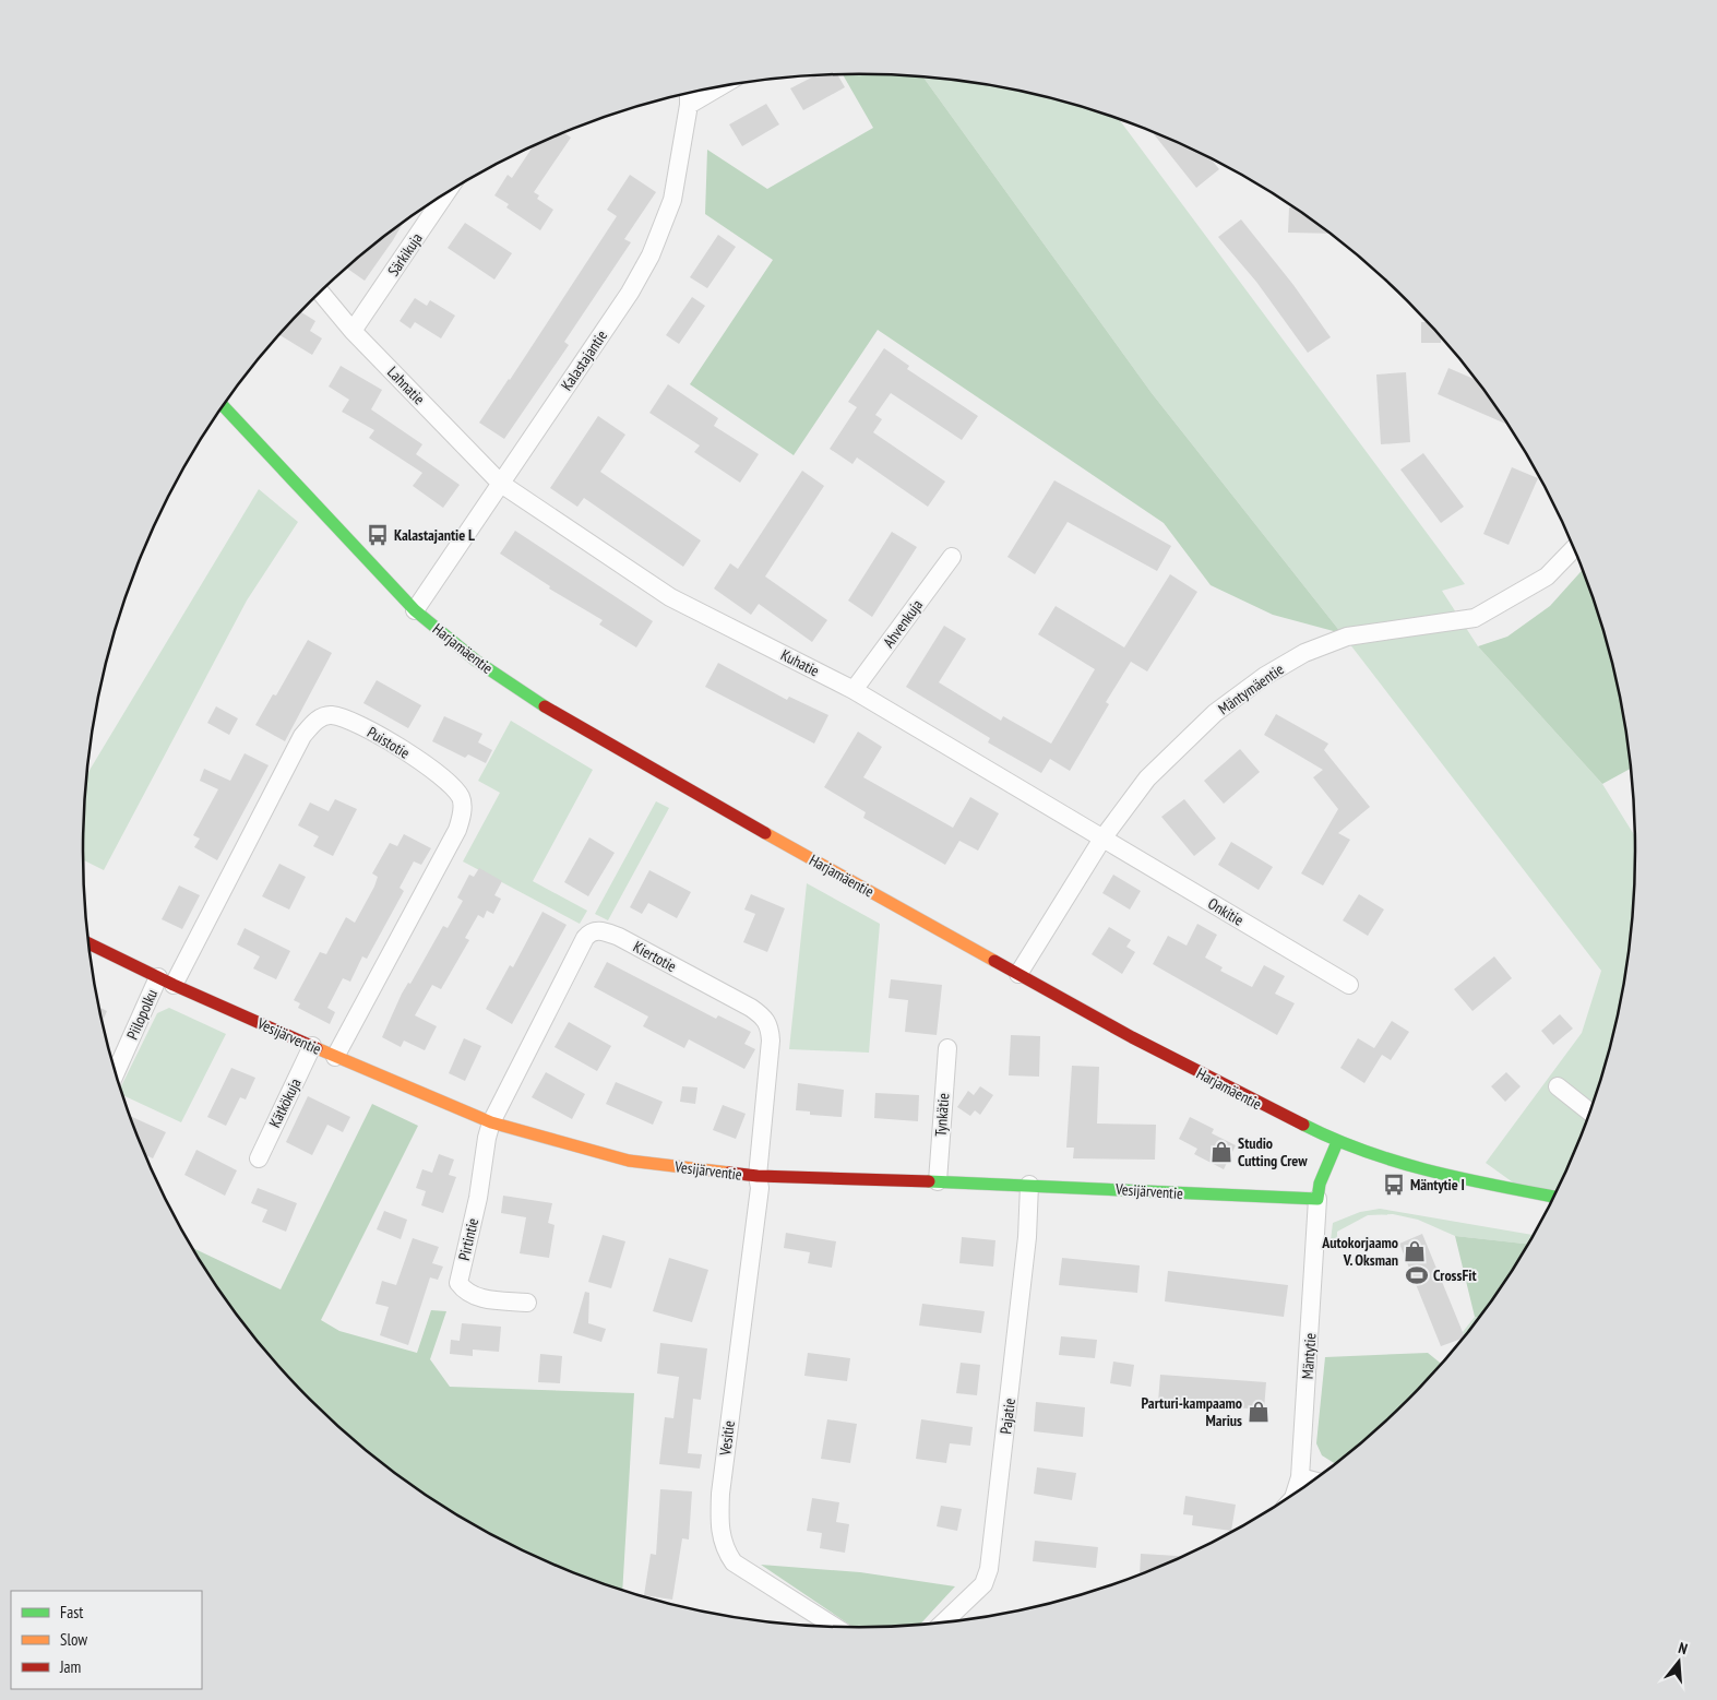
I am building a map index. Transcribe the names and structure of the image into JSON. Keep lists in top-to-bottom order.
{
  "streets": {
    "street": [
      "Särkikuja",
      "Kalastajantie",
      "Lahnatie",
      "Ahvenkuja",
      "Harjamäentie",
      "Kuhatie",
      "Mäntymäentie",
      "Puistotie",
      "Onkitie",
      "Kiertotie",
      "Piilopolku",
      "Vesijärventie",
      "Kätkökuja",
      "Tynkätie",
      "Pirtintie",
      "Mäntytie",
      "Pajatie",
      "Vesitie"
    ]
  },
  "crossings": [
    ["Särkikuja", "Lahnatie"],
    ["Kalastajantie", "Lahnatie"],
    ["Kalastajantie", "Harjamäentie"],
    ["Kalastajantie", "Kuhatie"],
    ["Lahnatie", "Kuhatie"],
    ["Ahvenkuja", "Kuhatie"],
    ["Harjamäentie", "Mäntymäentie"],
    ["Kuhatie", "Mäntymäentie"],
    ["Kuhatie", "Onkitie"],
    ["Mäntymäentie", "Onkitie"],
    ["Puistotie", "Piilopolku"],
    ["Puistotie", "Vesijärventie"],
    ["Kiertotie", "Vesijärventie"],
    ["Kiertotie", "Pirtintie"],
    ["Kiertotie", "Vesitie"],
    ["Piilopolku", "Vesijärventie"],
    ["Vesijärventie", "Kätkökuja"],
    ["Vesijärventie", "Tynkätie"],
    ["Vesijärventie", "Pirtintie"],
    ["Vesijärventie", "Mäntytie"],
    ["Vesijärventie", "Pajatie"],
    ["Vesijärventie", "Vesitie"]
  ],
  "places": {
    "bus stop": ["Kalastajantie L", "Mäntytie I"],
    "shop": ["Studio Cutting Crew", "Autokorjaamo V. Oksman", "Parturi-kampaamo Marius"],
    "sports": ["CrossFit"]
  },
  "legend": ["Fast", "Slow", "Jam"],
  "north": "top"
}
